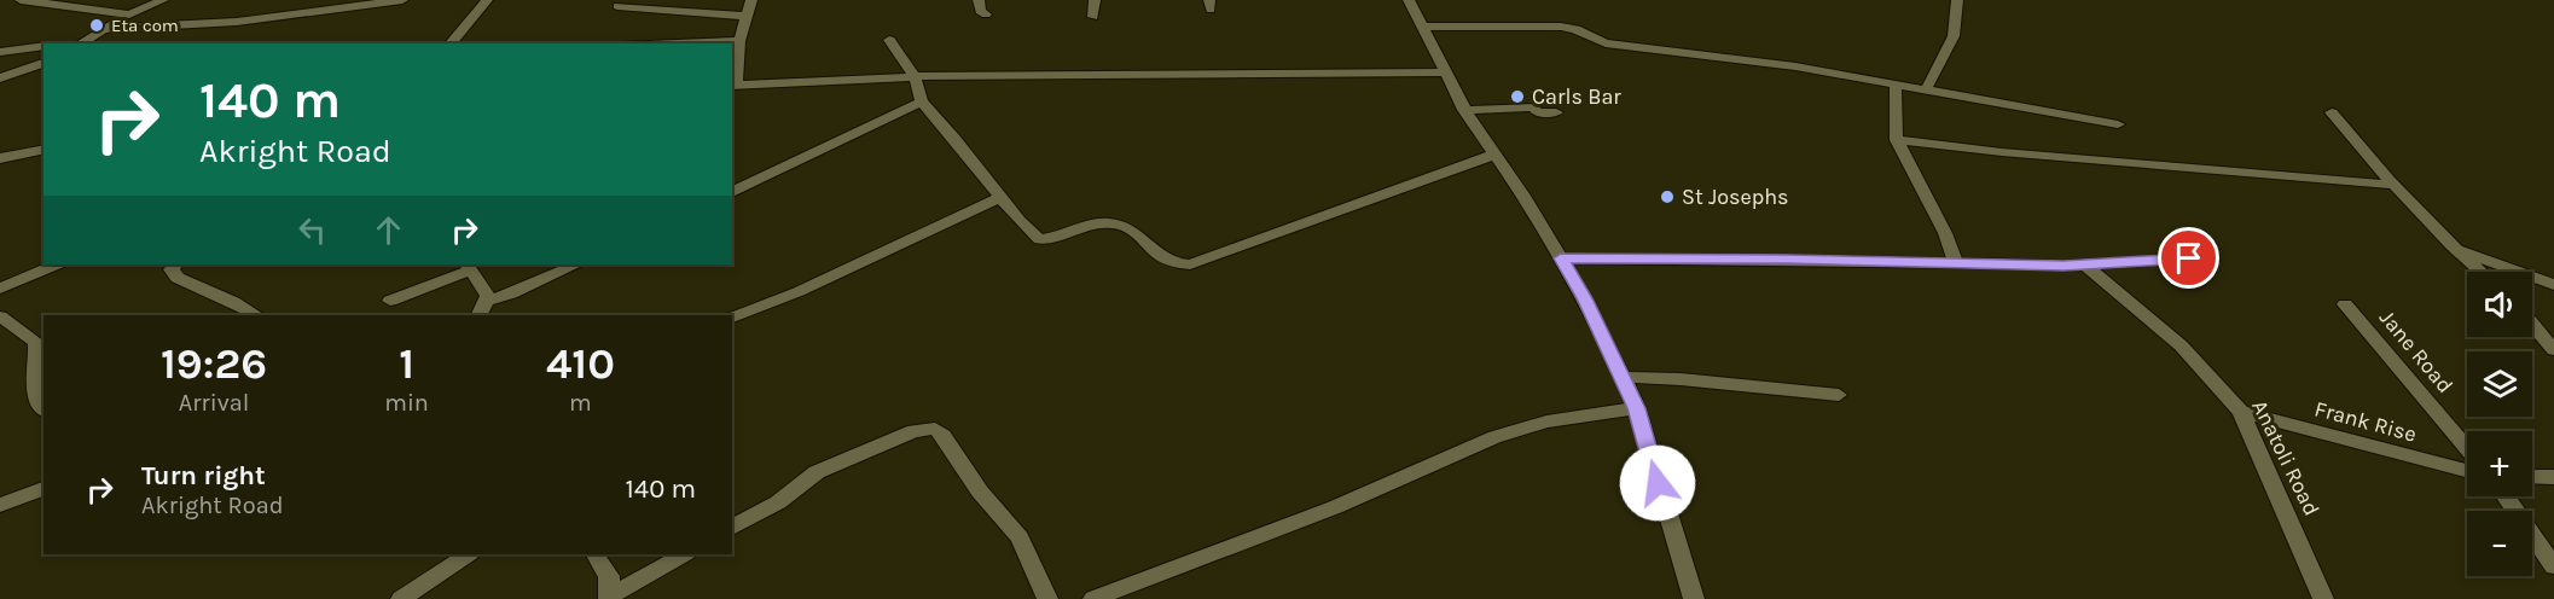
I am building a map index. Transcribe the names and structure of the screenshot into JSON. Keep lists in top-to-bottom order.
{
  "streets": {
    "street": ["Jane Road", "Frank Rise", "Anatoli Road"]
  },
  "crossings": [
    ["Frank Rise", "Anatoli Road"]
  ],
  "places": ["Eta com", "Carls Bar", "St Josephs"],
  "page": {
    "turn": ["140 m", "Akright Road"],
    "map_buttons": ["+", "−"],
    "eta": [
      "19:26",
      "Arrival",
      "1",
      "min",
      "410",
      "m"
    ],
    "list": [
      {
        "name": "Turn right",
        "note": "Akright Road",
        "value": "140 m"
      }
    ]
  }
}
